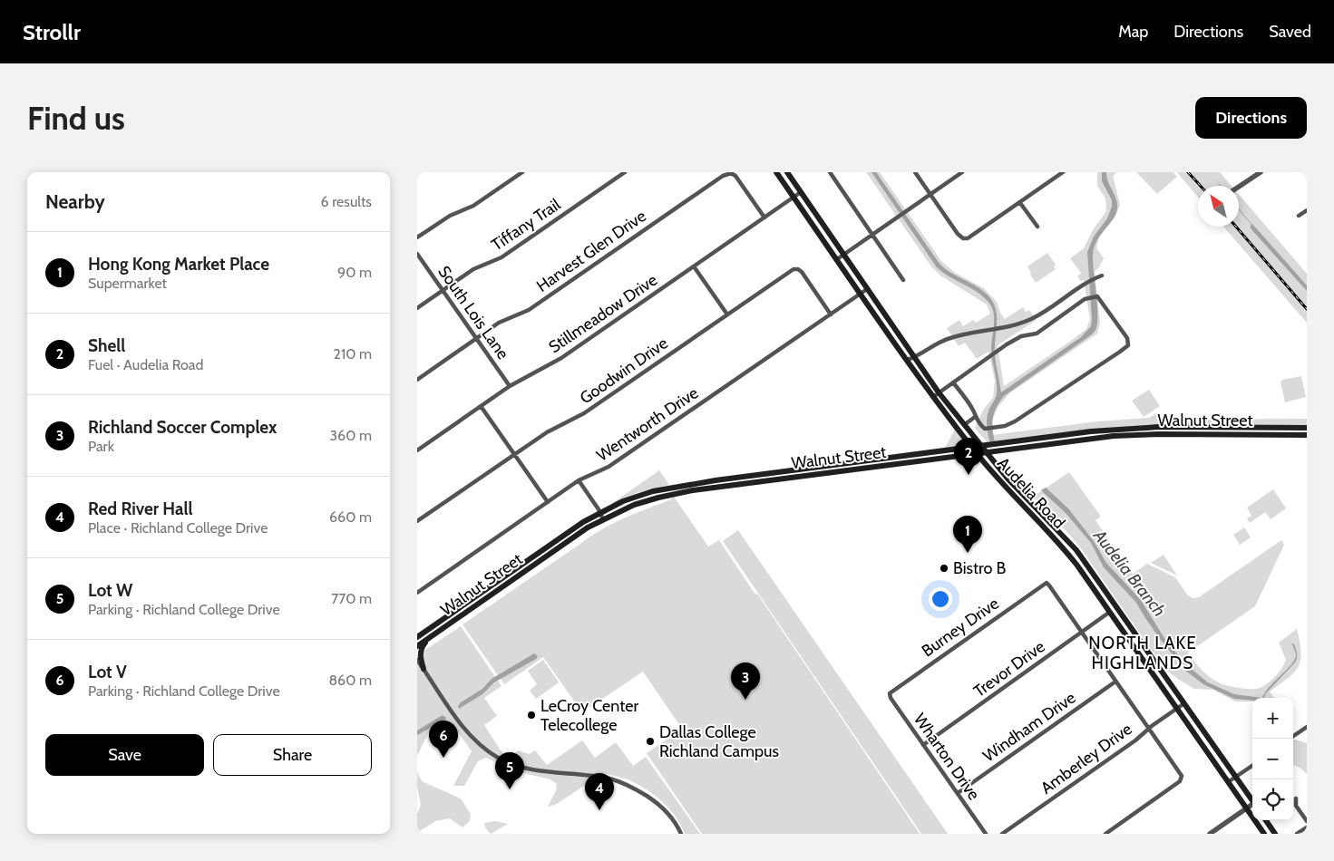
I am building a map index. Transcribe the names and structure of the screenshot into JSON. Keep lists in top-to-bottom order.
{
  "streets": {
    "main road": ["Walnut Street", "Audelia Road"],
    "street": [
      "Tiffany Trail",
      "Harvest Glen Drive",
      "South Lois Lane",
      "Stillmeadow Drive",
      "Goodwin Drive",
      "Wentworth Drive",
      "Burney Drive",
      "Trevor Drive",
      "Windham Drive",
      "Wharton Drive",
      "Amberley Drive"
    ]
  },
  "crossings": [
    ["Tiffany Trail", "South Lois Lane"],
    ["Harvest Glen Drive", "South Lois Lane"],
    ["Harvest Glen Drive", "Stillmeadow Drive"],
    ["South Lois Lane", "Stillmeadow Drive"],
    ["Stillmeadow Drive", "Audelia Road"],
    ["Goodwin Drive", "Wentworth Drive"],
    ["Walnut Street", "Audelia Road"],
    ["Wentworth Drive", "Audelia Road"],
    ["Audelia Road", "Trevor Drive"],
    ["Audelia Road", "Amberley Drive"],
    ["Burney Drive", "Trevor Drive"],
    ["Burney Drive", "Wharton Drive"],
    ["Trevor Drive", "Wharton Drive"],
    ["Windham Drive", "Wharton Drive"]
  ],
  "districts": ["NORTH LAKE HIGHLANDS"],
  "water": ["Audelia Branch"],
  "places": ["Bistro B", "LeCroy Center Telecollege", "Dallas College Richland Campus"],
  "north": "top left",
  "page": {
    "header": "Strollr",
    "nav": ["Map", "Directions", "Saved"],
    "buttons": [
      "Directions",
      ["Save", "Share"]
    ],
    "title": "Find us",
    "heading": ["Nearby", "6 results"],
    "list": [
      {
        "mark": "1",
        "name": "Hong Kong Market Place",
        "note": "Supermarket",
        "value": "90 m"
      },
      {
        "mark": "2",
        "name": "Shell",
        "note": "Fuel · Audelia Road",
        "value": "210 m"
      },
      {
        "mark": "3",
        "name": "Richland Soccer Complex",
        "note": "Park",
        "value": "360 m"
      },
      {
        "mark": "4",
        "name": "Red River Hall",
        "note": "Place · Richland College Drive",
        "value": "660 m"
      },
      {
        "mark": "5",
        "name": "Lot W",
        "note": "Parking · Richland College Drive",
        "value": "770 m"
      },
      {
        "mark": "6",
        "name": "Lot V",
        "note": "Parking · Richland College Drive",
        "value": "860 m"
      }
    ],
    "pins": [
      "2",
      "1",
      "3",
      "6",
      "5",
      "4"
    ],
    "map_buttons": ["+", "−"]
  }
}
